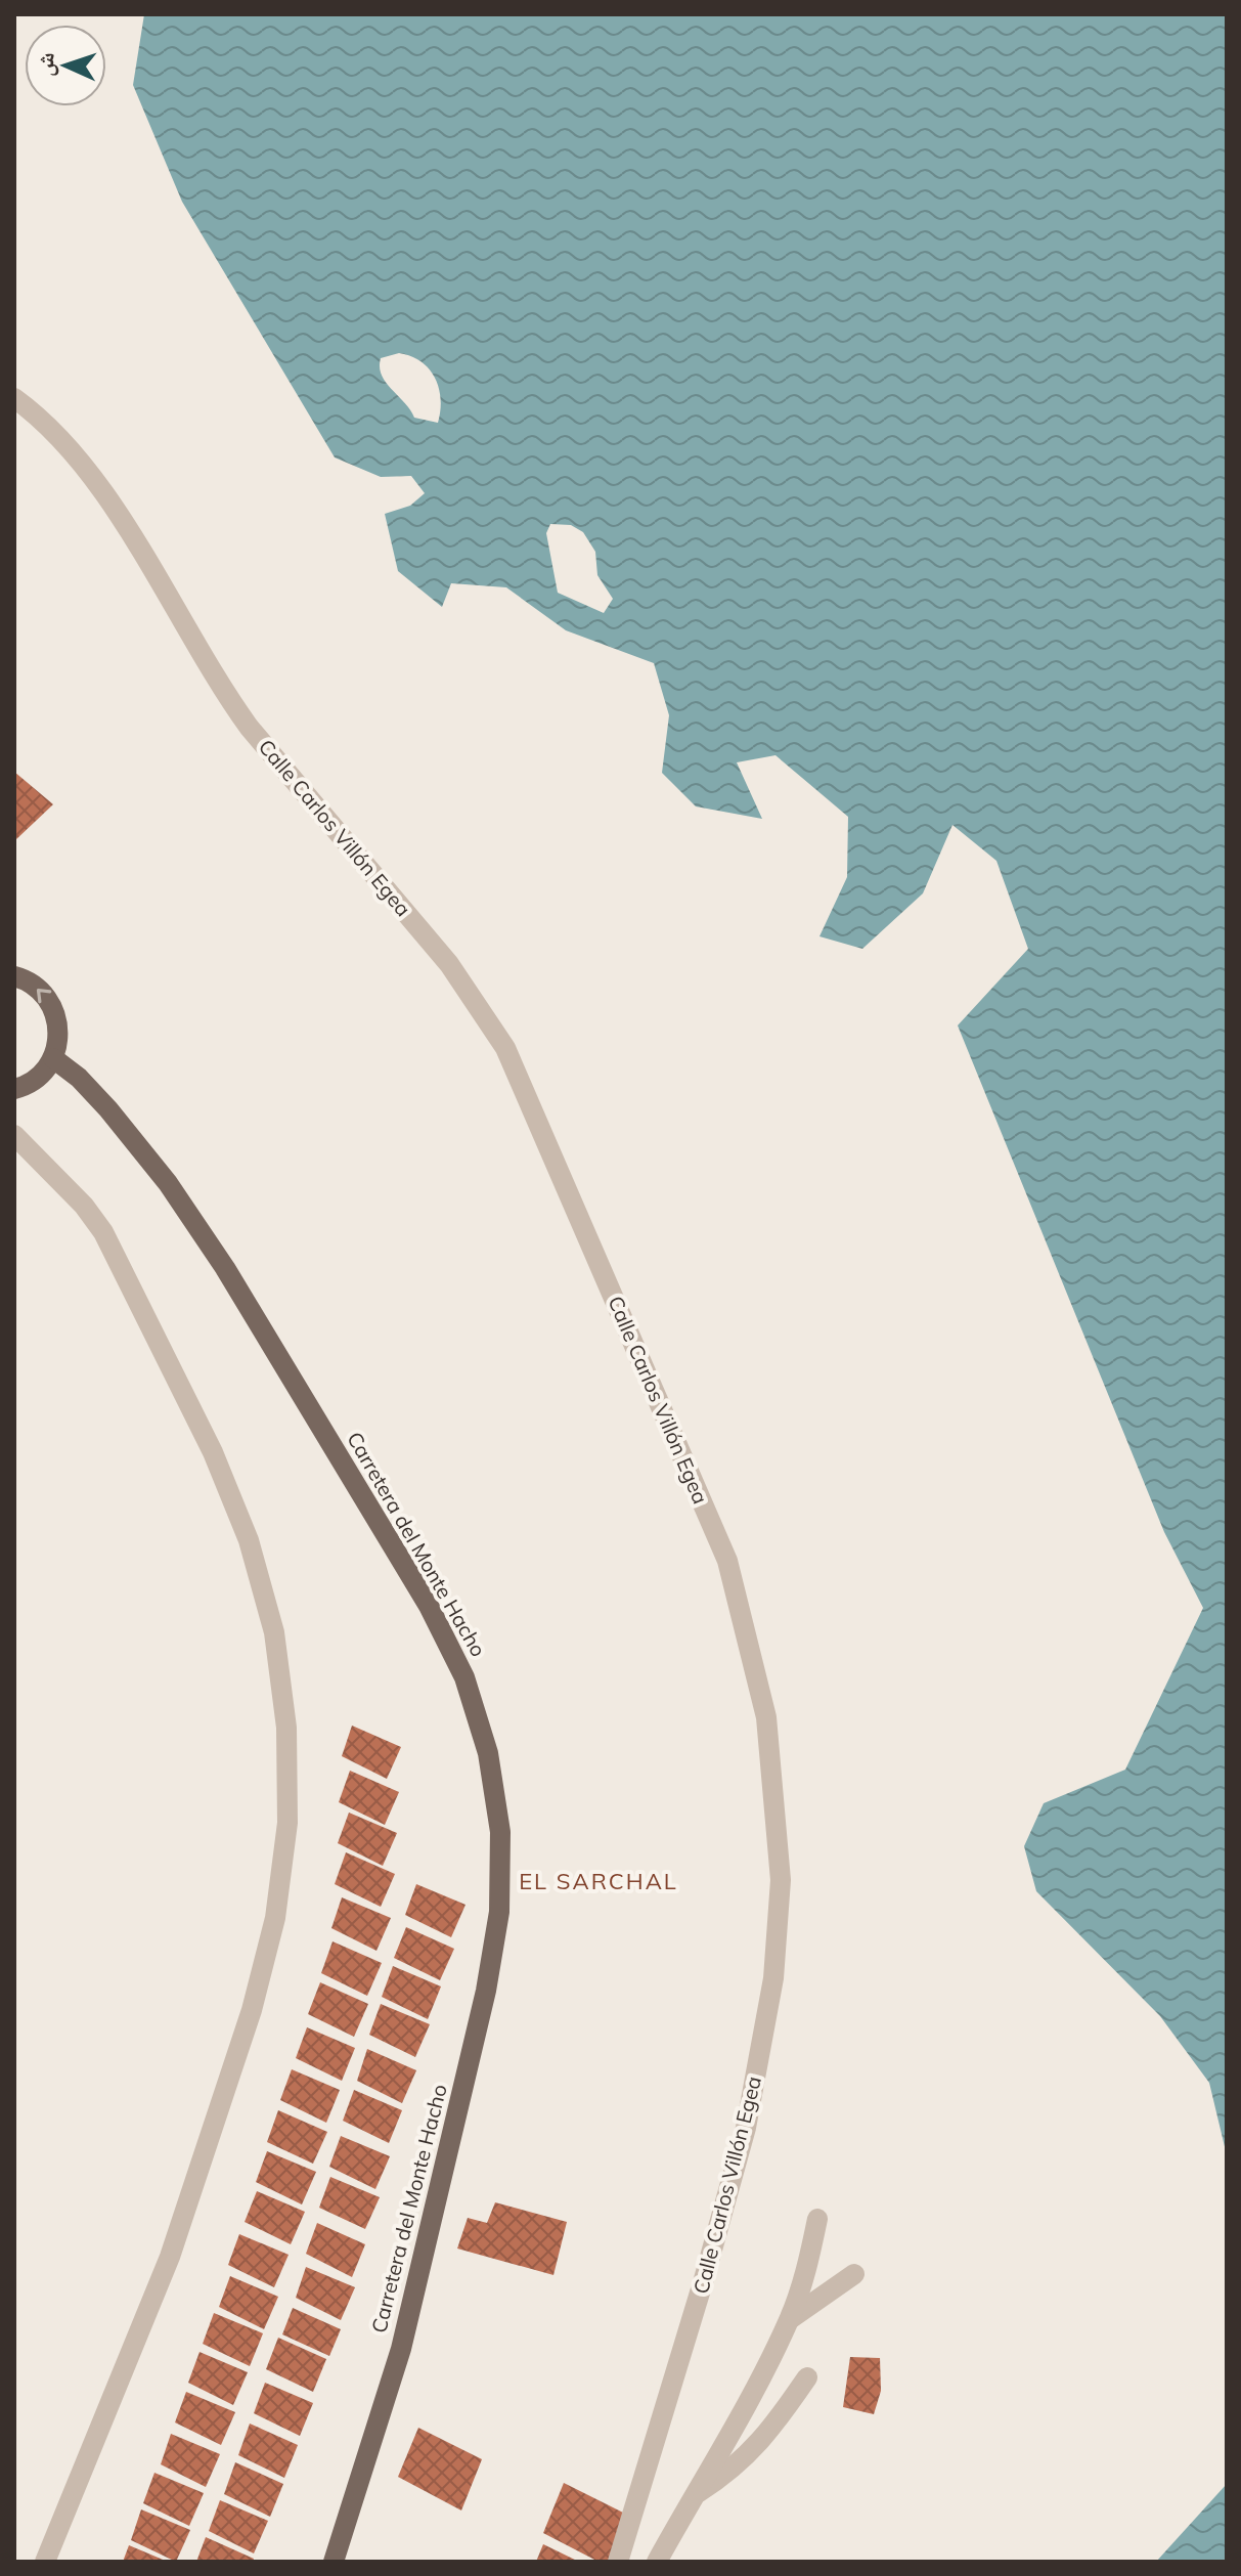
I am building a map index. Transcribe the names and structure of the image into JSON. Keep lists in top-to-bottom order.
{
  "streets": {
    "main road": ["Carretera del Monte Hacho"],
    "street": ["Calle Carlos Villón Egea"]
  },
  "districts": ["EL SARCHAL"],
  "north": "left"
}
